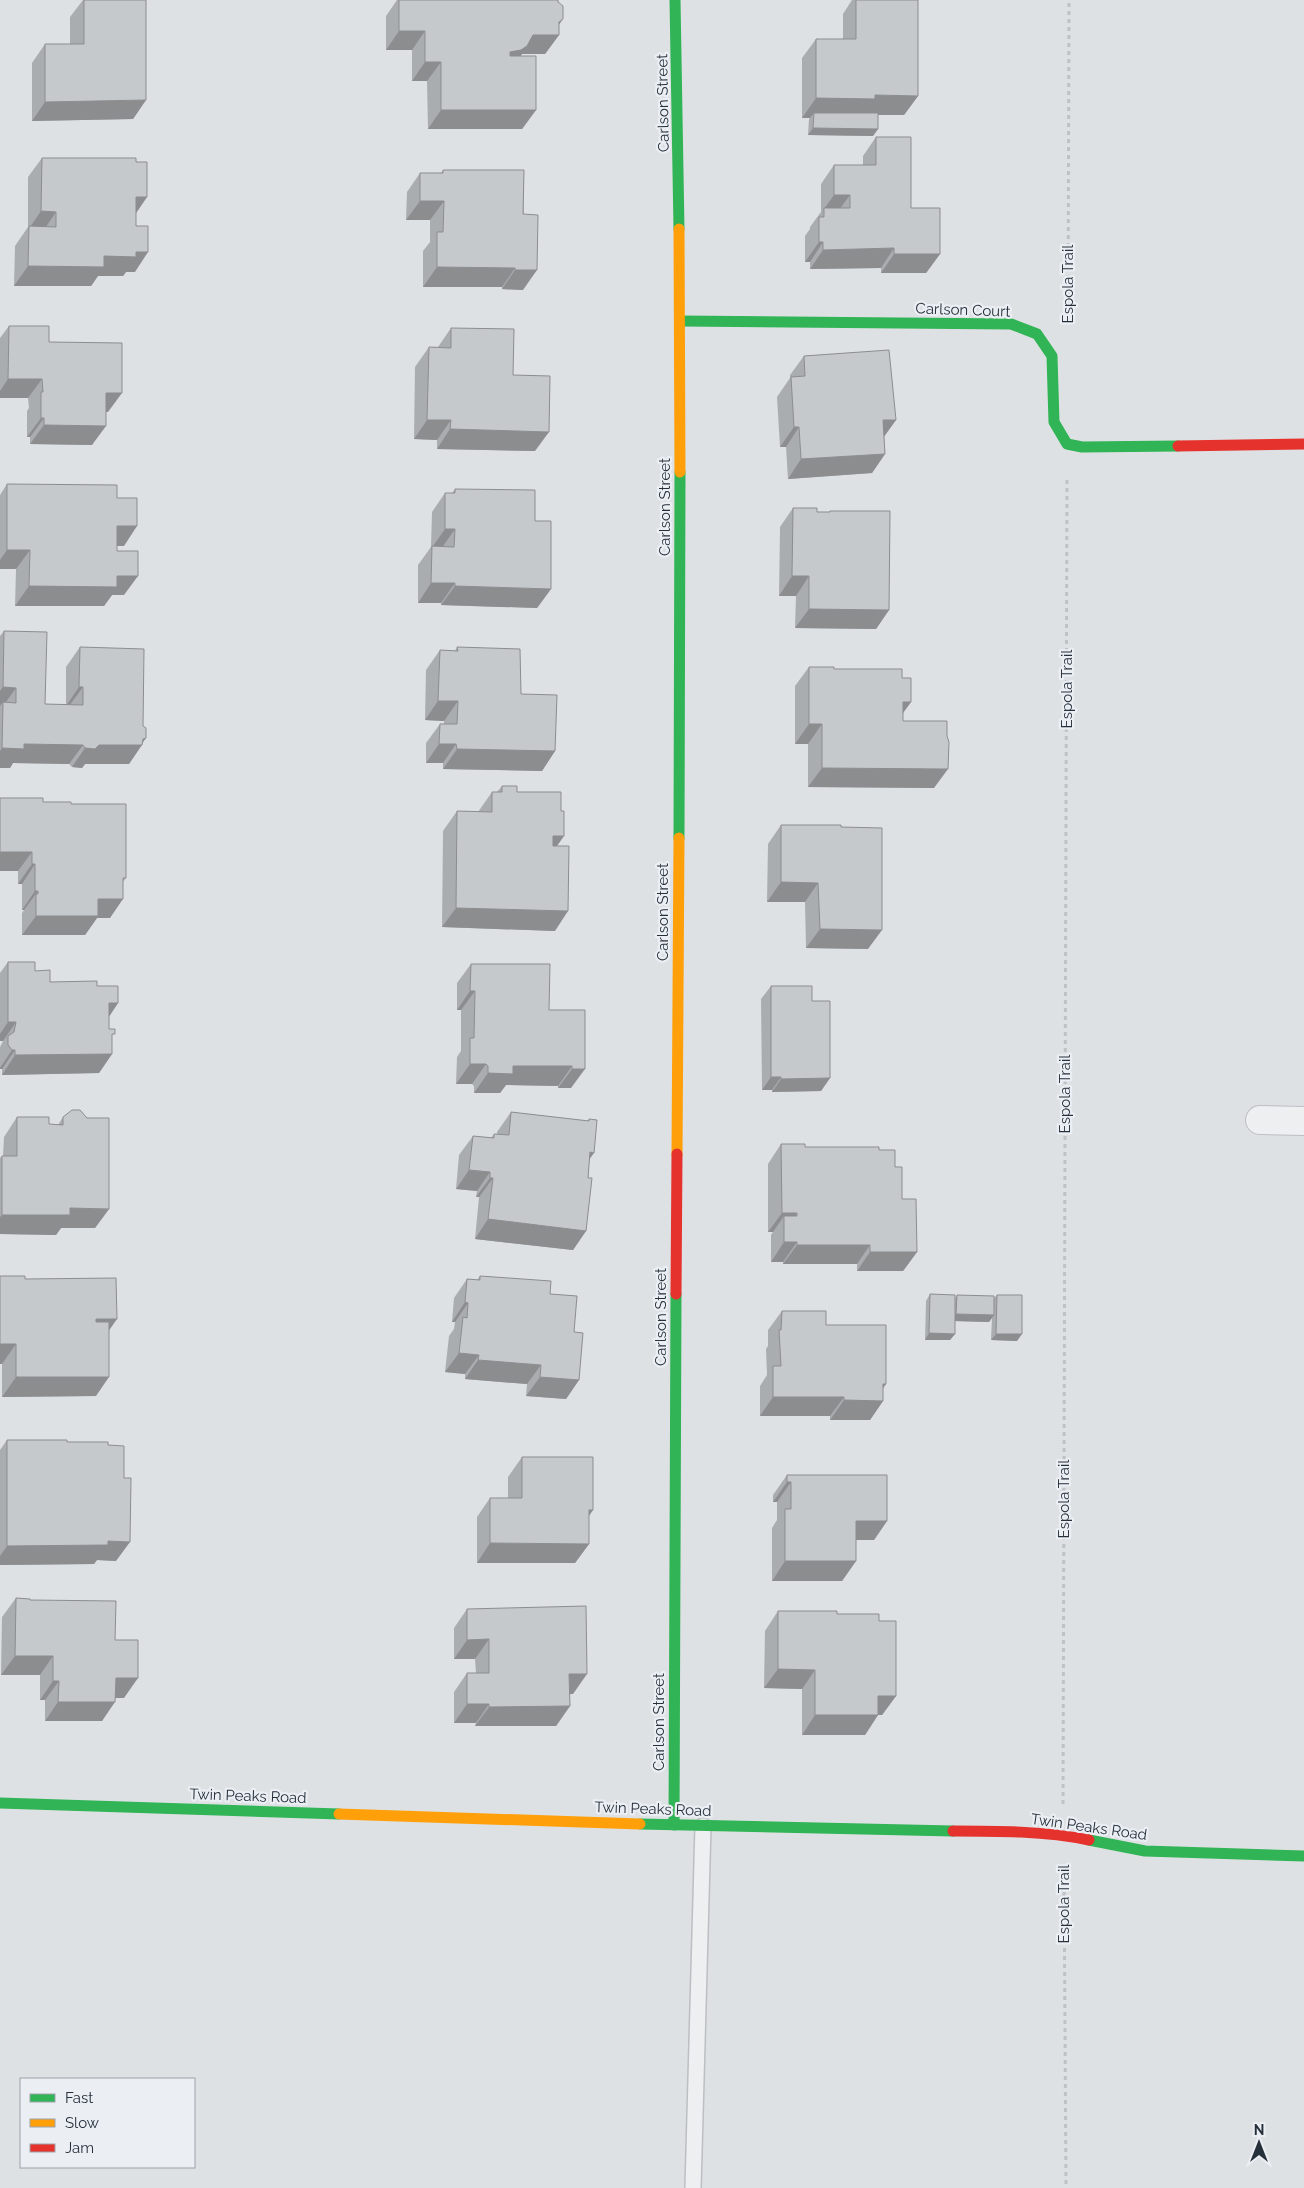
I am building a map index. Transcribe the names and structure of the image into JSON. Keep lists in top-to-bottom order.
{
  "streets": {
    "street": ["Carlson Street", "Carlson Court", "Twin Peaks Road"],
    "path": ["Espola Trail"]
  },
  "crossings": [
    ["Carlson Street", "Carlson Court"],
    ["Carlson Street", "Twin Peaks Road"],
    ["Espola Trail", "Carlson Court"],
    ["Espola Trail", "Twin Peaks Road"]
  ],
  "legend": ["Fast", "Slow", "Jam"],
  "north": "top"
}
